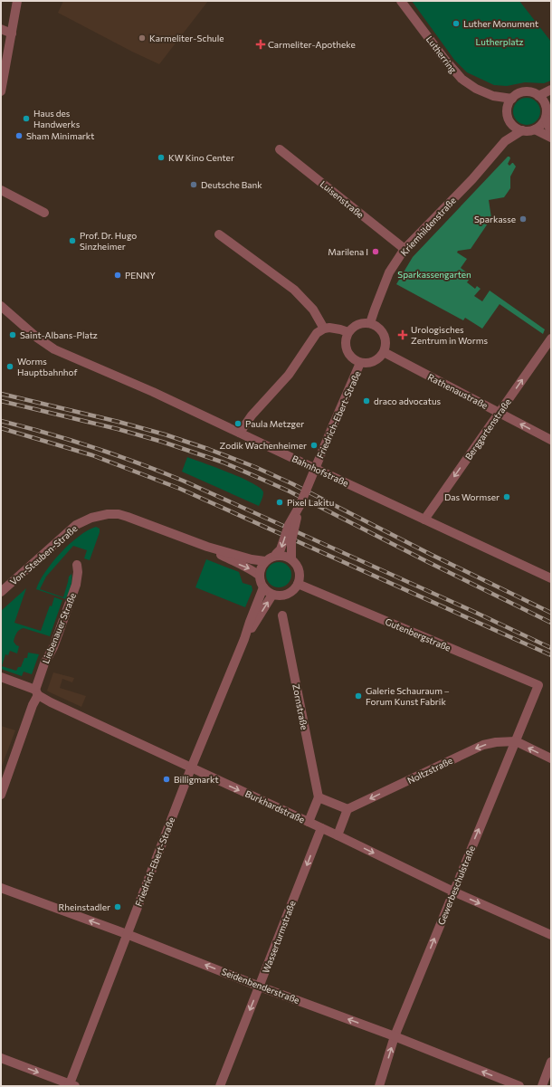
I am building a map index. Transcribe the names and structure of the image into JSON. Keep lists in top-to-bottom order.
{
  "streets": {
    "street": [
      "Lutherring",
      "Luisenstraße",
      "Kriemhildenstraße",
      "Rathenaustraße",
      "Friedrich-Ebert-Straße",
      "Berggartenstraße",
      "Bahnhofstraße",
      "Von-Steuben-Straße",
      "Liebenauer Straße",
      "Gutenbergstraße",
      "Zornstraße",
      "Noltzstraße",
      "Burkhardstraße",
      "Gewerbeschulstraße",
      "Wasserturmstraße",
      "Seidenbenderstraße"
    ]
  },
  "crossings": [
    ["Lutherring", "Kriemhildenstraße"],
    ["Luisenstraße", "Kriemhildenstraße"],
    ["Kriemhildenstraße", "Rathenaustraße"],
    ["Kriemhildenstraße", "Friedrich-Ebert-Straße"],
    ["Rathenaustraße", "Friedrich-Ebert-Straße"],
    ["Rathenaustraße", "Berggartenstraße"],
    ["Friedrich-Ebert-Straße", "Gutenbergstraße"],
    ["Friedrich-Ebert-Straße", "Burkhardstraße"],
    ["Friedrich-Ebert-Straße", "Seidenbenderstraße"],
    ["Berggartenstraße", "Bahnhofstraße"],
    ["Liebenauer Straße", "Burkhardstraße"],
    ["Gutenbergstraße", "Gewerbeschulstraße"],
    ["Noltzstraße", "Gewerbeschulstraße"],
    ["Burkhardstraße", "Gewerbeschulstraße"],
    ["Burkhardstraße", "Wasserturmstraße"],
    ["Gewerbeschulstraße", "Seidenbenderstraße"],
    ["Wasserturmstraße", "Seidenbenderstraße"]
  ],
  "one_way": [
    "Noltzstraße",
    "Burkhardstraße",
    "Gewerbeschulstraße",
    "Wasserturmstraße",
    "Seidenbenderstraße"
  ],
  "parks": ["Lutherplatz", "Sparkassengarten"],
  "places": {
    "other": [
      "Luther Monument",
      "Karmeliter-Schule",
      "Haus des Handwerks",
      "Sham Minimarkt",
      "KW Kino Center",
      "Deutsche Bank",
      "Sparkasse",
      "Prof. Dr. Hugo Sinzheimer",
      "Marilena I",
      "PENNY",
      "Saint-Albans-Platz",
      "Worms Hauptbahnhof",
      "draco advocatus",
      "Paula Metzger",
      "Zodik Wachenheimer",
      "Das Wormser",
      "Pixel Lakitu",
      "Galerie Schauraum – Forum Kunst Fabrik",
      "Billigmarkt",
      "Rheinstadler"
    ],
    "health": ["Carmeliter-Apotheke", "Urologisches Zentrum in Worms"]
  }
}
